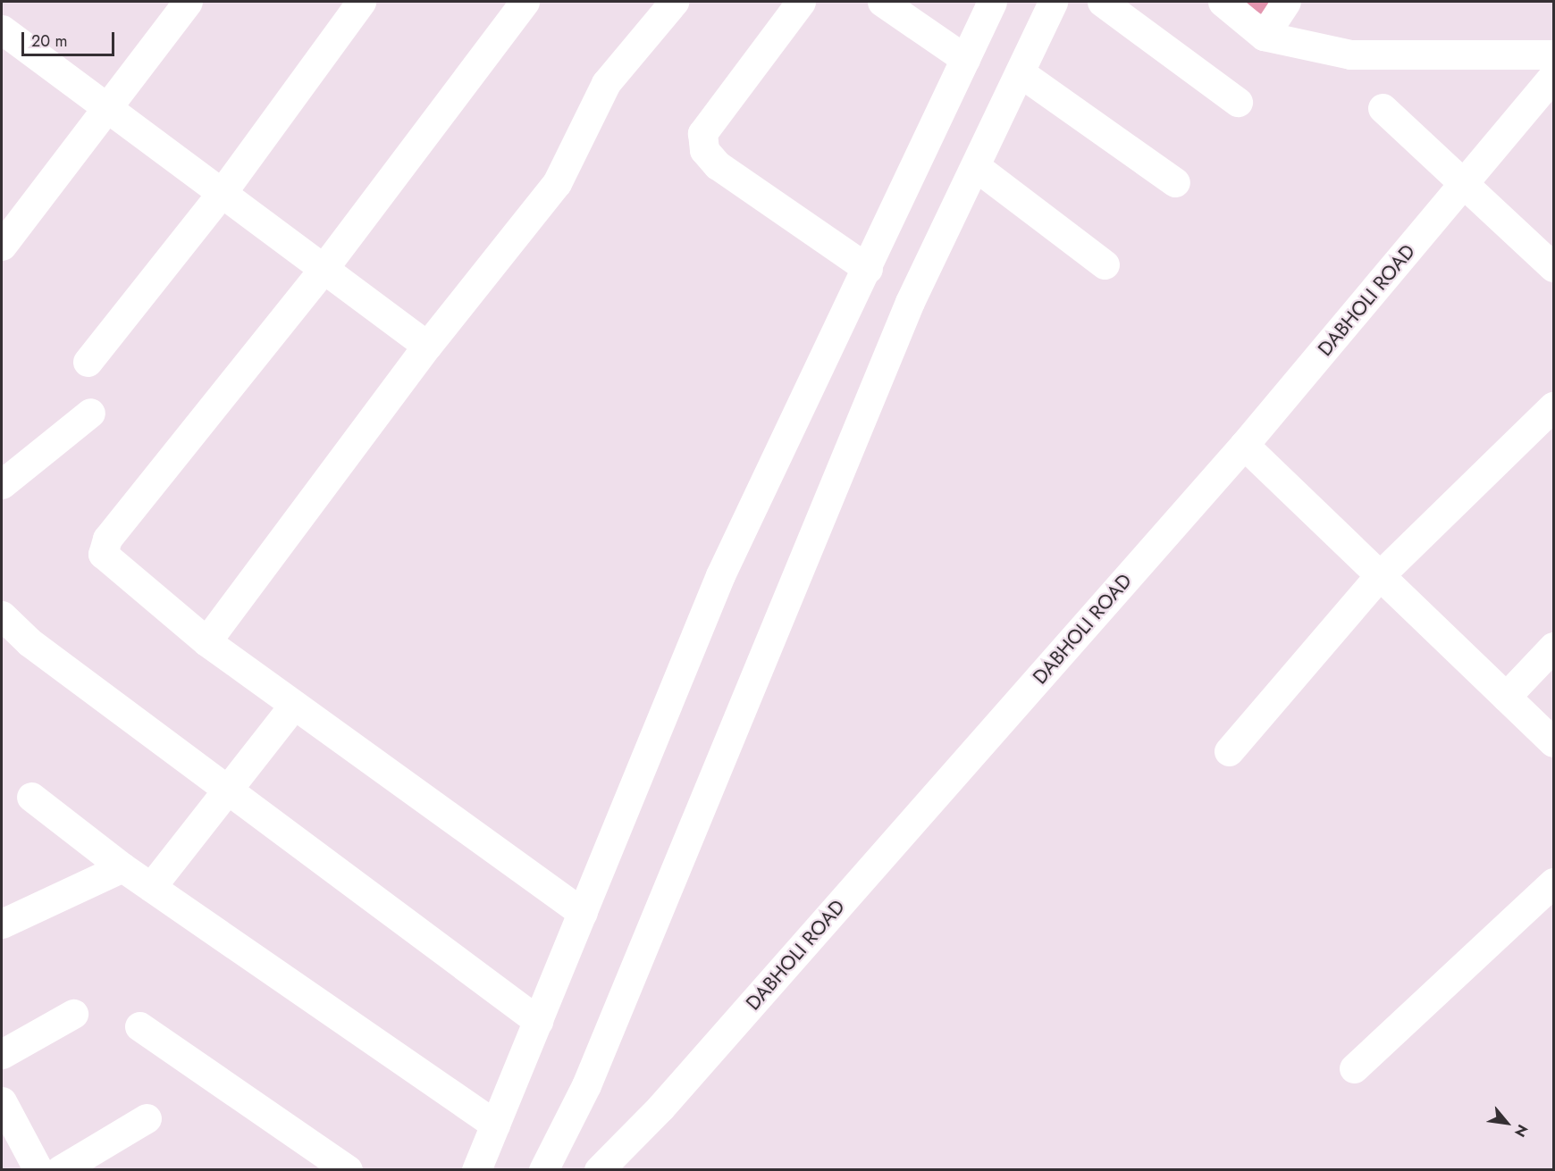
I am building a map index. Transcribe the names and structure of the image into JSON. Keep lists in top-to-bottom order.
{
  "streets": {
    "street": ["DABHOLI ROAD"]
  },
  "scale_bar": "20 m",
  "north": "bottom right"
}
